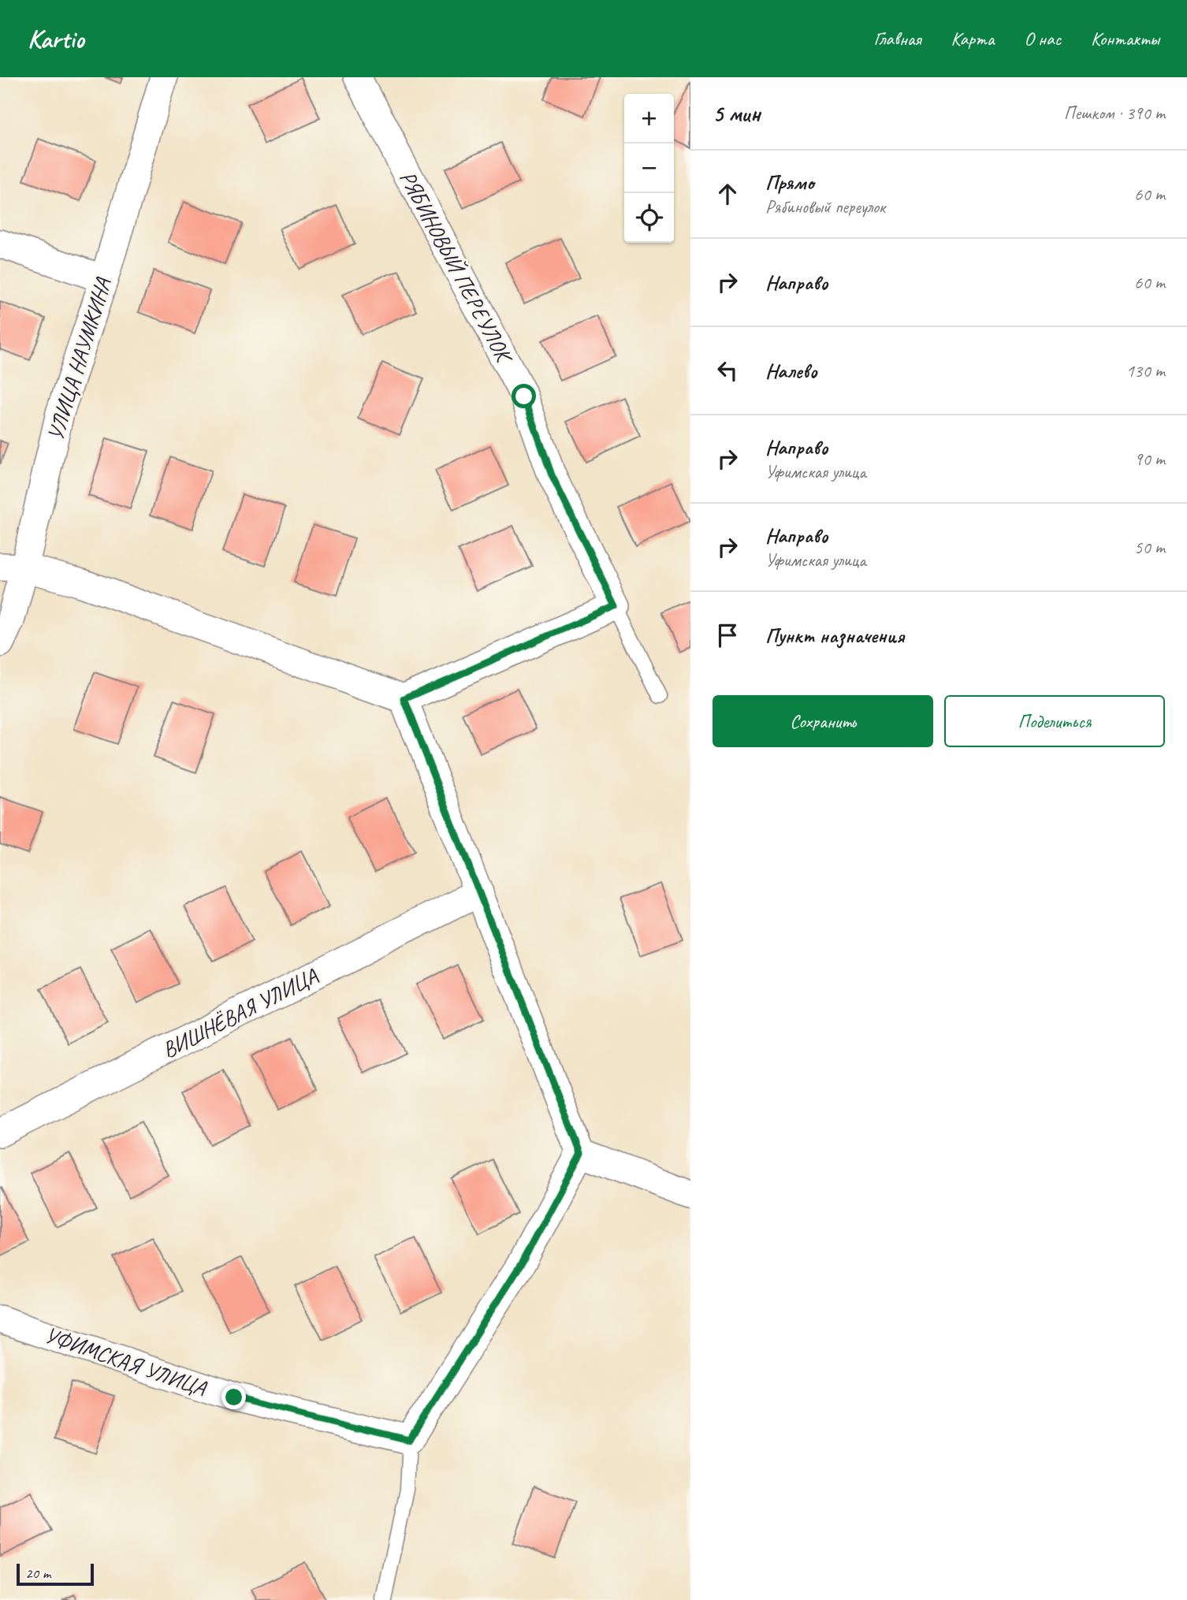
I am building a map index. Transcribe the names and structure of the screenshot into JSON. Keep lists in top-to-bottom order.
{
  "streets": {
    "street": [
      "РЯБИНОВЫЙ ПЕРЕУЛОК",
      "УЛИЦА НАУМКИНА",
      "ВИШНЁВАЯ УЛИЦА",
      "УФИМСКАЯ УЛИЦА"
    ]
  },
  "scale_bar": "20 m",
  "page": {
    "header": "Kartio",
    "nav": [
      "Главная",
      "Карта",
      "О нас",
      "Контакты"
    ],
    "heading": ["5 мин", "Пешком · 390 m"],
    "map_buttons": ["+", "−"],
    "list": [
      ["Прямо", "Рябиновый переулок", "60 m"],
      ["Направо", "60 m"],
      ["Налево", "130 m"],
      ["Направо", "Уфимская улица", "90 m"],
      ["Направо", "Уфимская улица", "50 m"],
      "Пункт назначения"
    ],
    "buttons": ["Сохранить", "Поделиться"],
    "scale": "20 m"
  }
}
